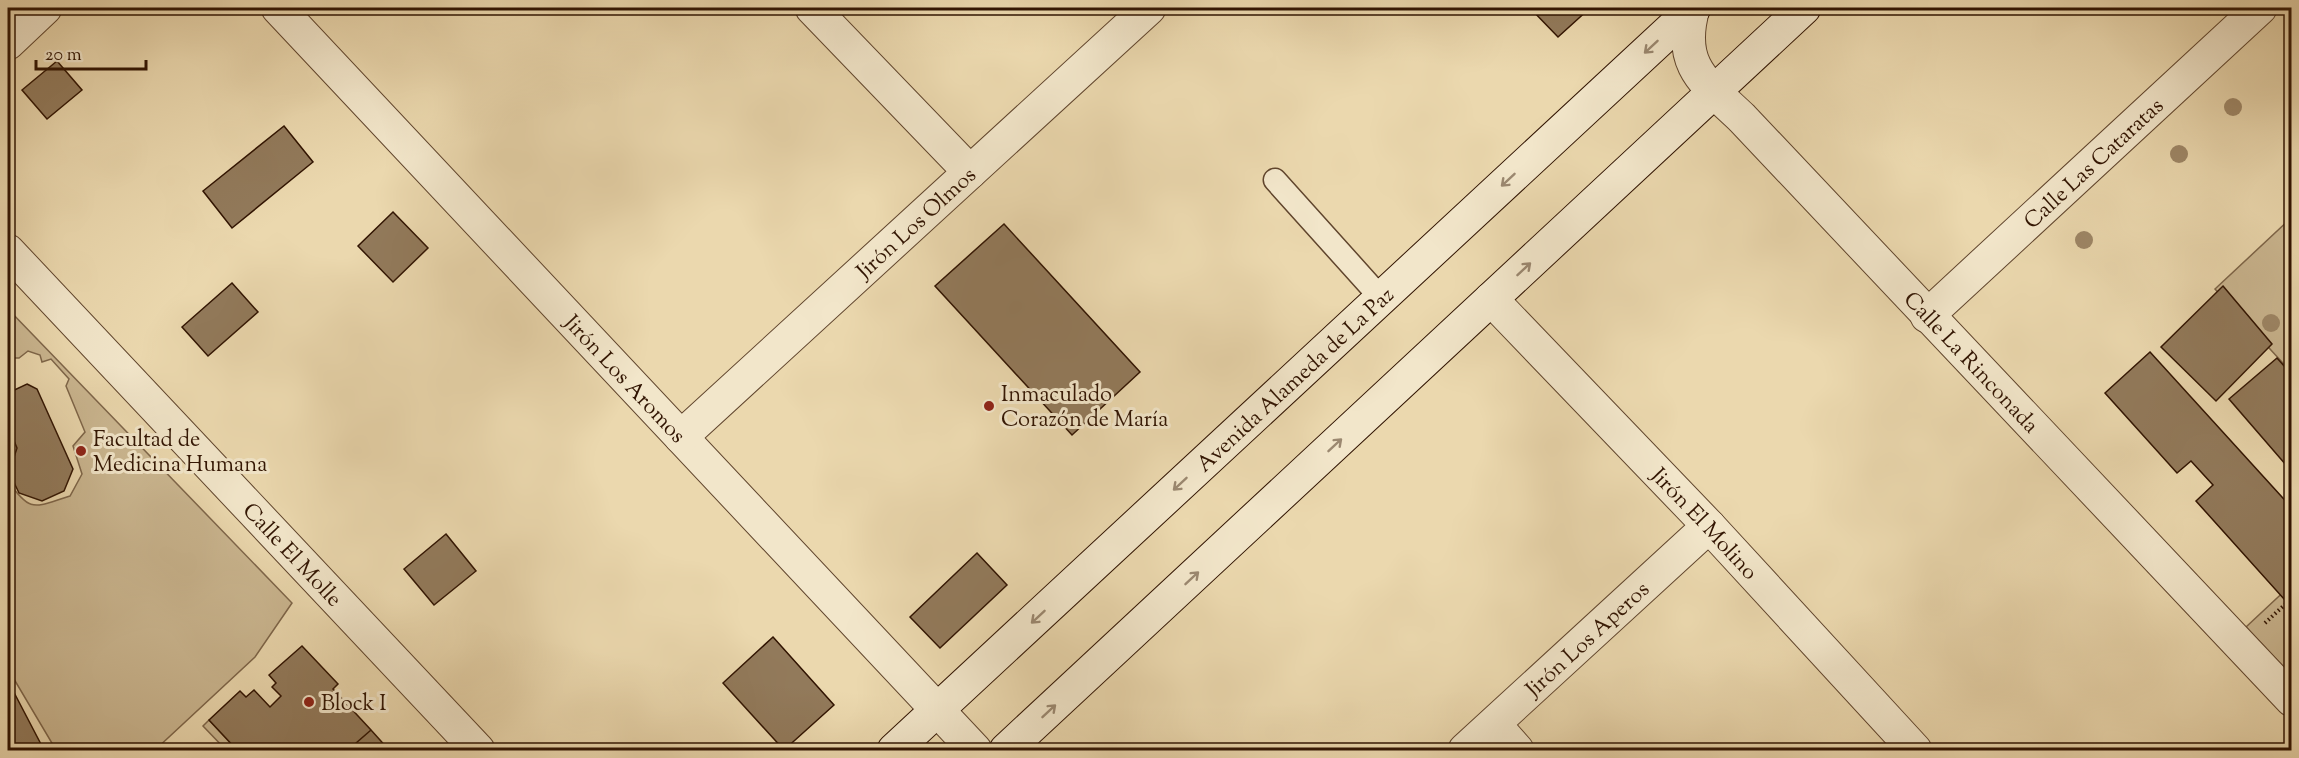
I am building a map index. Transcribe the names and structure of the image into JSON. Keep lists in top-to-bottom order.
{
  "streets": {
    "street": [
      "Calle Las Cataratas",
      "Jirón Los Olmos",
      "Calle La Rinconada",
      "Jirón Los Aromos",
      "Avenida Alameda de La Paz",
      "Jirón El Molino",
      "Calle El Molle",
      "Jirón Los Aperos"
    ]
  },
  "crossings": [
    ["Calle Las Cataratas", "Calle La Rinconada"],
    ["Jirón Los Olmos", "Jirón Los Aromos"],
    ["Calle La Rinconada", "Avenida Alameda de La Paz"],
    ["Jirón Los Aromos", "Avenida Alameda de La Paz"],
    ["Jirón El Molino", "Jirón Los Aperos"]
  ],
  "places": ["Inmaculado Corazón de María", "Facultad de Medicina Humana", "Block I"],
  "scale_bar": "20 m"
}
